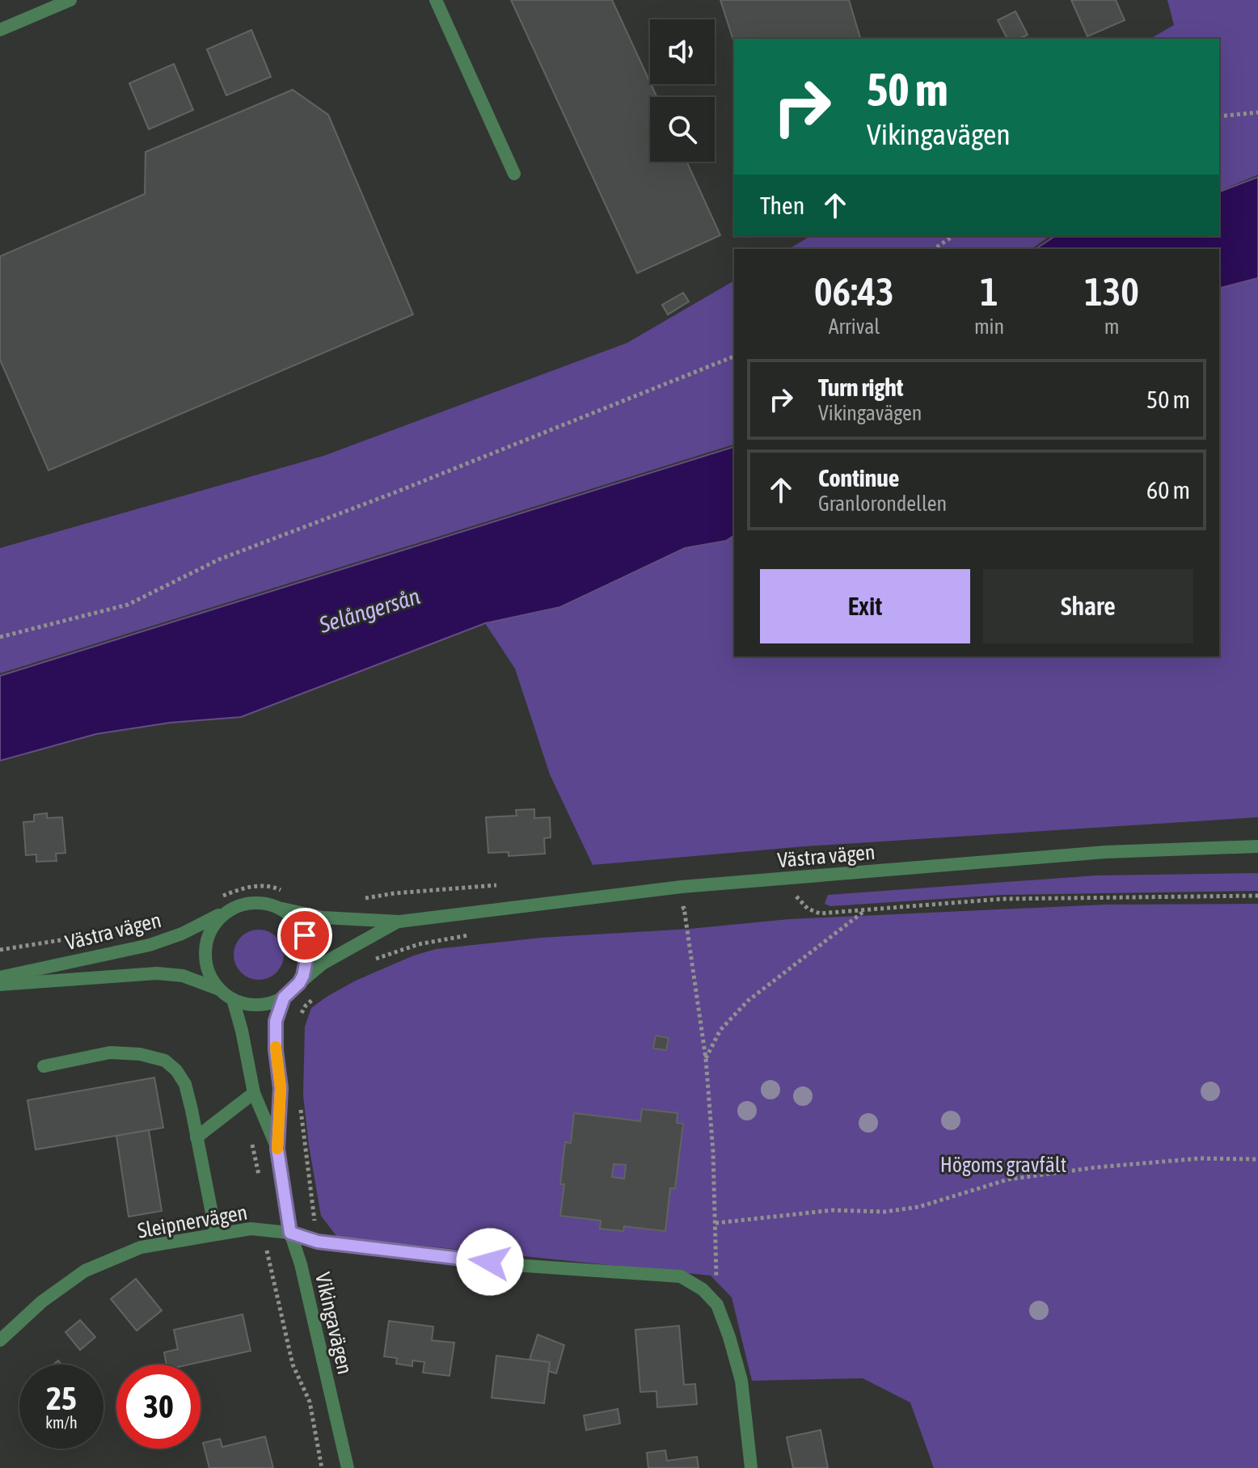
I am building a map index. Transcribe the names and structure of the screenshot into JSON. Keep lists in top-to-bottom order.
{
  "streets": {
    "street": ["Västra vägen", "Sleipnervägen", "Vikingavägen"]
  },
  "crossings": [
    ["Västra vägen", "Vikingavägen"],
    ["Sleipnervägen", "Vikingavägen"]
  ],
  "water": ["Selångersån"],
  "parks": ["Högoms gravfält"],
  "page": {
    "turn": ["50 m", "Vikingavägen"],
    "then": "Then",
    "eta": [
      "06:43",
      "Arrival",
      "1",
      "min",
      "130",
      "m"
    ],
    "list": [
      {
        "name": "Turn right",
        "note": "Vikingavägen",
        "value": "50 m"
      },
      {
        "name": "Continue",
        "note": "Granlorondellen",
        "value": "60 m"
      }
    ],
    "buttons": ["Exit", "Share"],
    "speed": "25 km/h",
    "limit": "30"
  }
}
